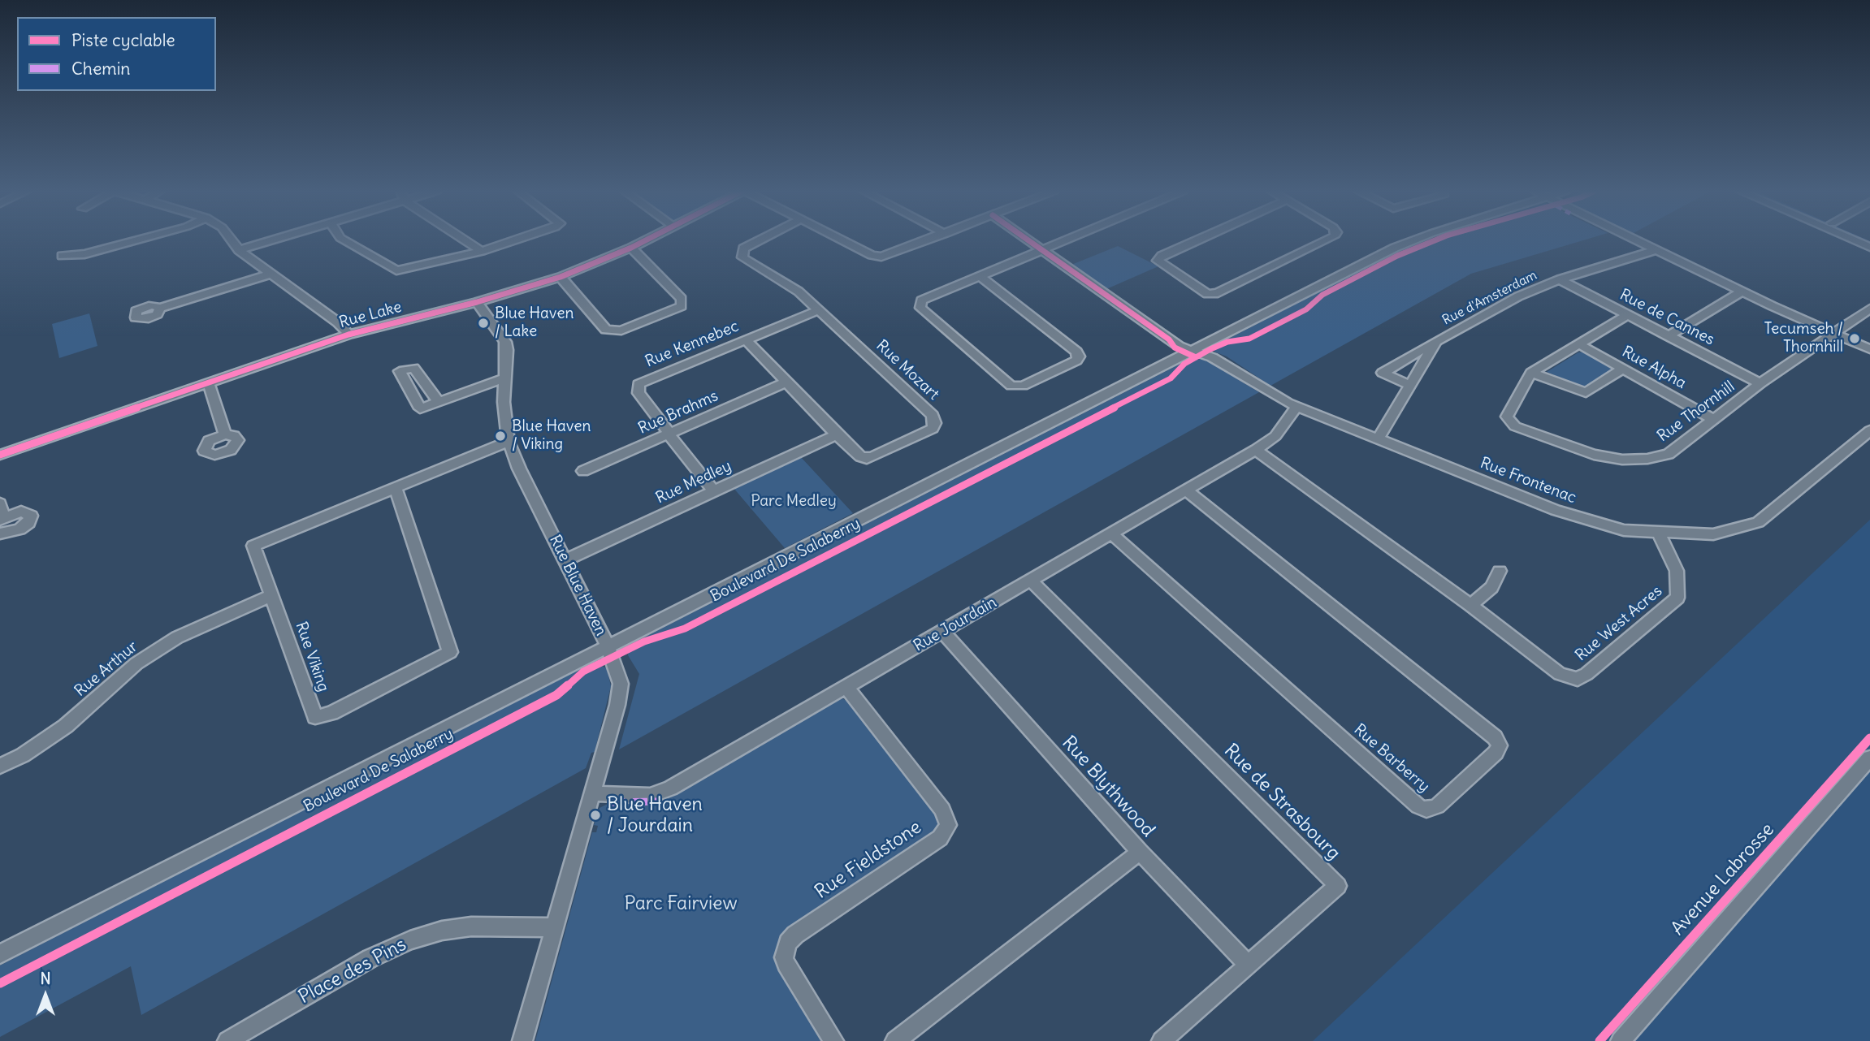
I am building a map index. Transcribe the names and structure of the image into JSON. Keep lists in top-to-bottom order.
{
  "streets": {
    "street": [
      "Rue d'Amsterdam",
      "Rue Lake",
      "Rue de Cannes",
      "Rue Kennebec",
      "Rue Alpha",
      "Rue Mozart",
      "Rue Thornhill",
      "Rue Brahms",
      "Rue Frontenac",
      "Rue Medley",
      "Boulevard De Salaberry",
      "Rue Blue Haven",
      "Rue West Acres",
      "Rue Jourdain",
      "Rue Viking",
      "Rue Arthur",
      "Rue Barberry",
      "Rue Blythwood",
      "Rue de Strasbourg",
      "Rue Fieldstone",
      "Avenue Labrosse",
      "Place des Pins"
    ]
  },
  "crossings": [
    ["Rue d'Amsterdam", "Rue de Cannes"],
    ["Rue d'Amsterdam", "Rue Frontenac"],
    ["Rue Lake", "Rue Blue Haven"],
    ["Rue de Cannes", "Rue Thornhill"],
    ["Rue Kennebec", "Rue Mozart"],
    ["Rue Kennebec", "Rue Brahms"],
    ["Rue Kennebec", "Rue Medley"],
    ["Rue Alpha", "Rue Thornhill"],
    ["Rue Mozart", "Rue Brahms"],
    ["Rue Mozart", "Rue Medley"],
    ["Rue Frontenac", "Boulevard De Salaberry"],
    ["Rue Frontenac", "Rue West Acres"],
    ["Rue Frontenac", "Rue Jourdain"],
    ["Rue Medley", "Rue Blue Haven"],
    ["Boulevard De Salaberry", "Rue Blue Haven"],
    ["Rue Blue Haven", "Rue Jourdain"],
    ["Rue Blue Haven", "Rue Viking"],
    ["Rue Blue Haven", "Place des Pins"],
    ["Rue West Acres", "Rue Jourdain"],
    ["Rue Jourdain", "Rue Barberry"],
    ["Rue Jourdain", "Rue Blythwood"],
    ["Rue Jourdain", "Rue de Strasbourg"],
    ["Rue Jourdain", "Rue Fieldstone"],
    ["Rue Viking", "Rue Arthur"],
    ["Rue Blythwood", "Rue de Strasbourg"]
  ],
  "parks": ["Parc Medley", "Parc Fairview"],
  "places": [
    "Blue Haven / Lake",
    "Tecumseh / Thornhill",
    "Blue Haven / Viking",
    "Blue Haven / Jourdain"
  ],
  "legend": ["Piste cyclable", "Chemin"],
  "north": "top"
}
